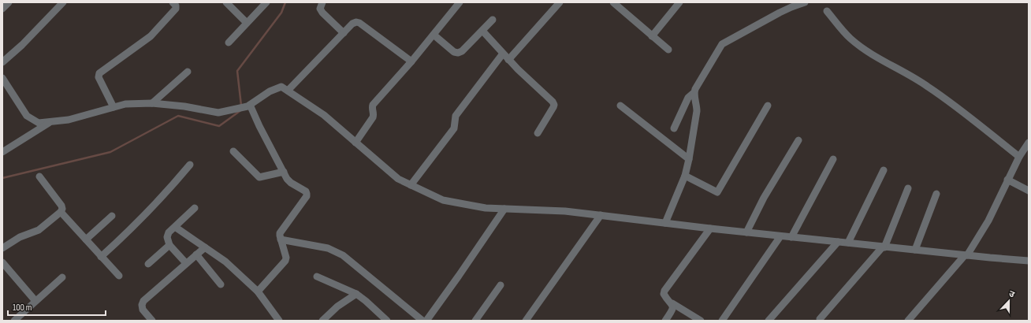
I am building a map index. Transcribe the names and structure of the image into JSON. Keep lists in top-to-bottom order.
{
  "scale_bar": "100 m",
  "north": "top"
}
